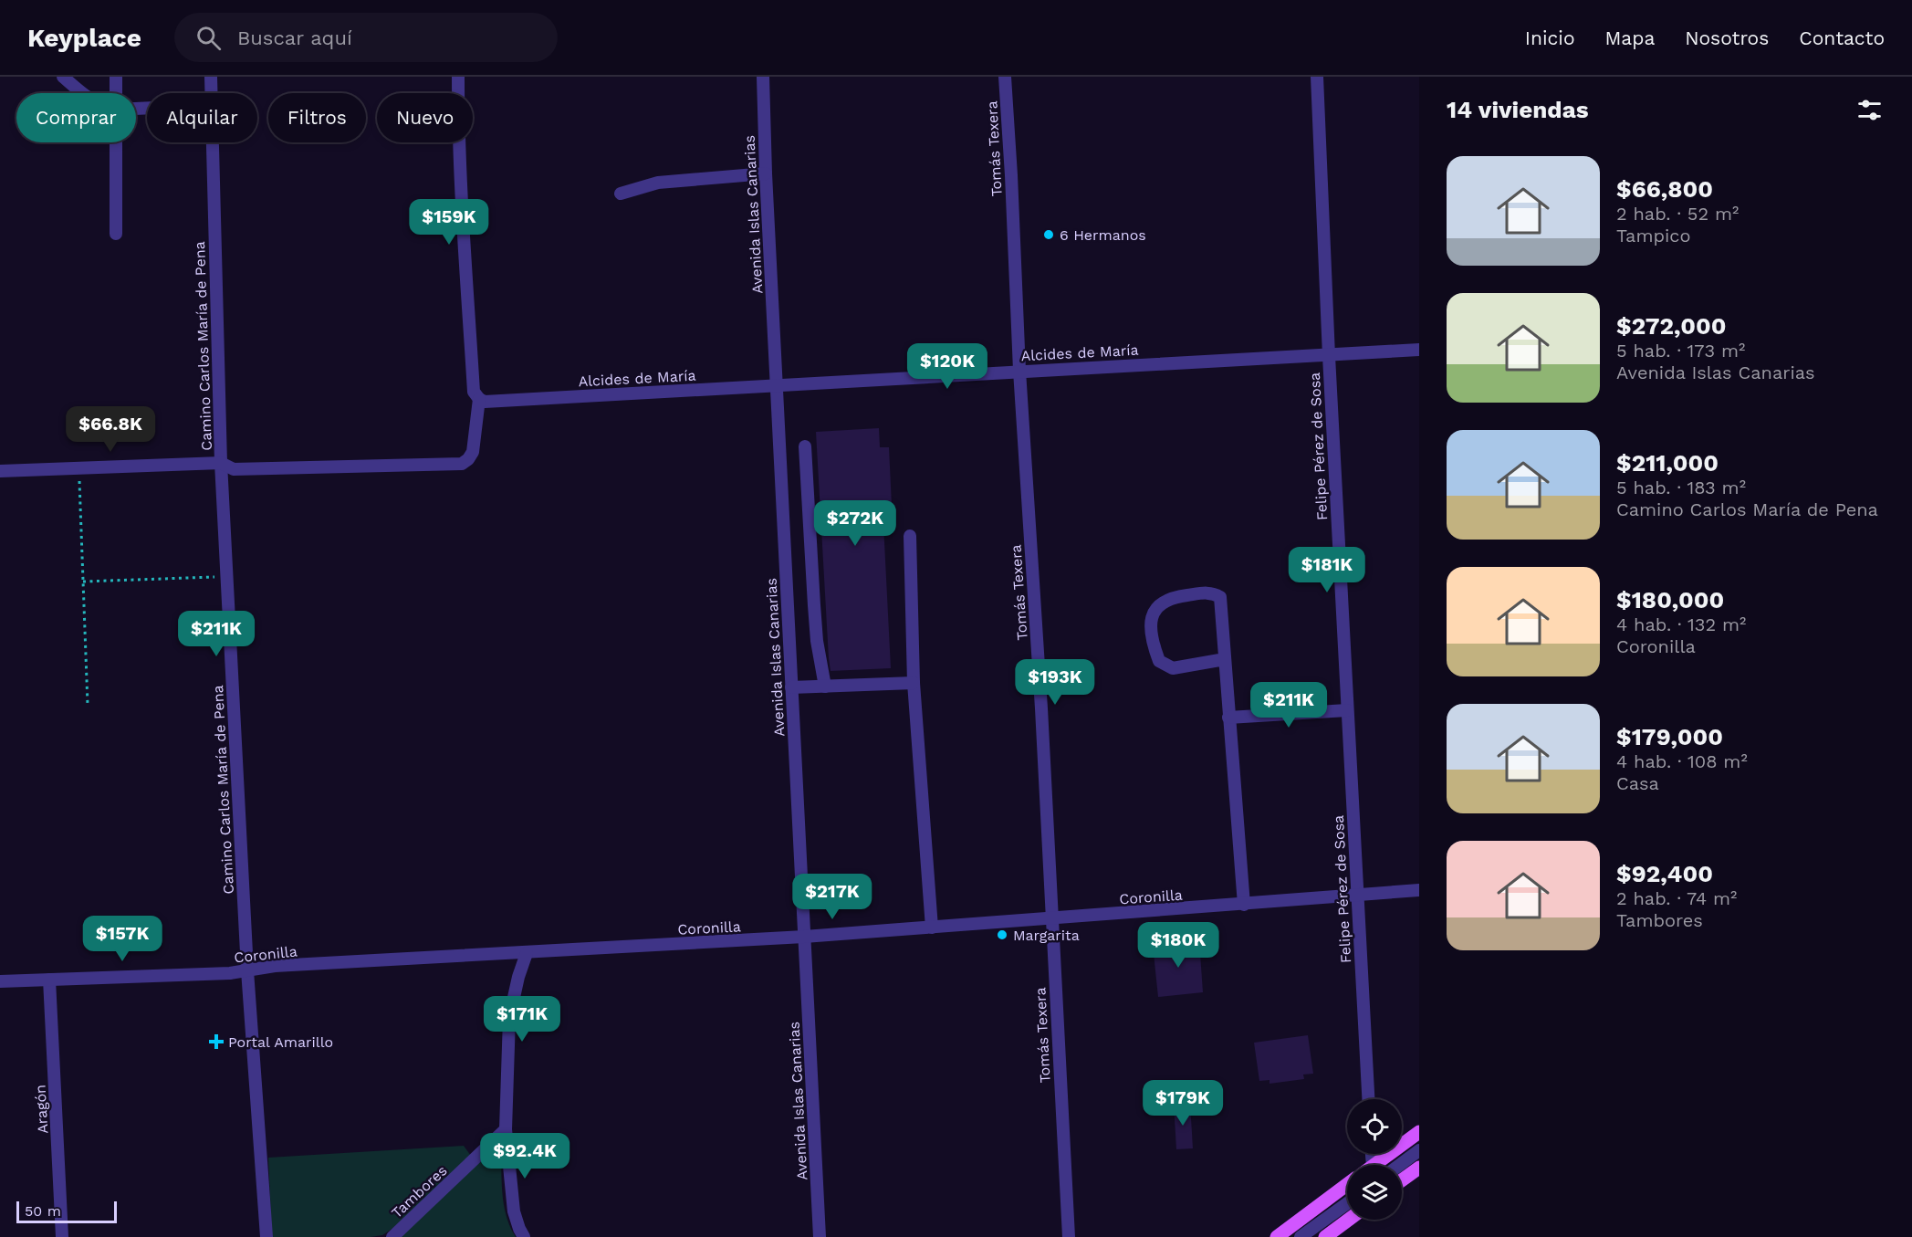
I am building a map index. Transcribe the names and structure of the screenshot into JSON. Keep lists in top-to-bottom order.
{
  "streets": {
    "street": [
      "Tomás Texera",
      "Avenida Islas Canarias",
      "Camino Carlos María de Pena",
      "Alcides de María",
      "Felipe Pérez de Sosa",
      "Coronilla",
      "Aragón",
      "Tambores"
    ]
  },
  "crossings": [
    ["Tomás Texera", "Alcides de María"],
    ["Tomás Texera", "Coronilla"],
    ["Avenida Islas Canarias", "Alcides de María"],
    ["Avenida Islas Canarias", "Coronilla"],
    ["Camino Carlos María de Pena", "Coronilla"],
    ["Alcides de María", "Felipe Pérez de Sosa"],
    ["Felipe Pérez de Sosa", "Coronilla"],
    ["Coronilla", "Aragón"]
  ],
  "places": {
    "other": ["6 Hermanos", "Margarita"],
    "health": ["Portal Amarillo"]
  },
  "scale_bar": "50 m",
  "page": {
    "header": "Keyplace",
    "search": "Buscar aquí",
    "nav": [
      "Inicio",
      "Mapa",
      "Nosotros",
      "Contacto"
    ],
    "heading": "14 viviendas",
    "chip": [
      "Comprar",
      "Alquilar",
      "Filtros",
      "Nuevo"
    ],
    "list": [
      {
        "name": "$66,800",
        "note": "2 hab. · 52 m² · Tampico"
      },
      {
        "name": "$272,000",
        "note": "5 hab. · 173 m² · Avenida Islas Canarias"
      },
      {
        "name": "$211,000",
        "note": "5 hab. · 183 m² · Camino Carlos María de Pena"
      },
      {
        "name": "$180,000",
        "note": "4 hab. · 132 m² · Coronilla"
      },
      {
        "name": "$179,000",
        "note": "4 hab. · 108 m² · Casa"
      },
      {
        "name": "$92,400",
        "note": "2 hab. · 74 m² · Tambores"
      }
    ],
    "price": [
      "$159K",
      "$120K",
      "$66.8K",
      "$272K",
      "$181K",
      "$211K",
      "$193K",
      "$211K",
      "$217K",
      "$157K",
      "$180K",
      "$171K",
      "$179K",
      "$92.4K"
    ],
    "scale": "50 m"
  }
}
